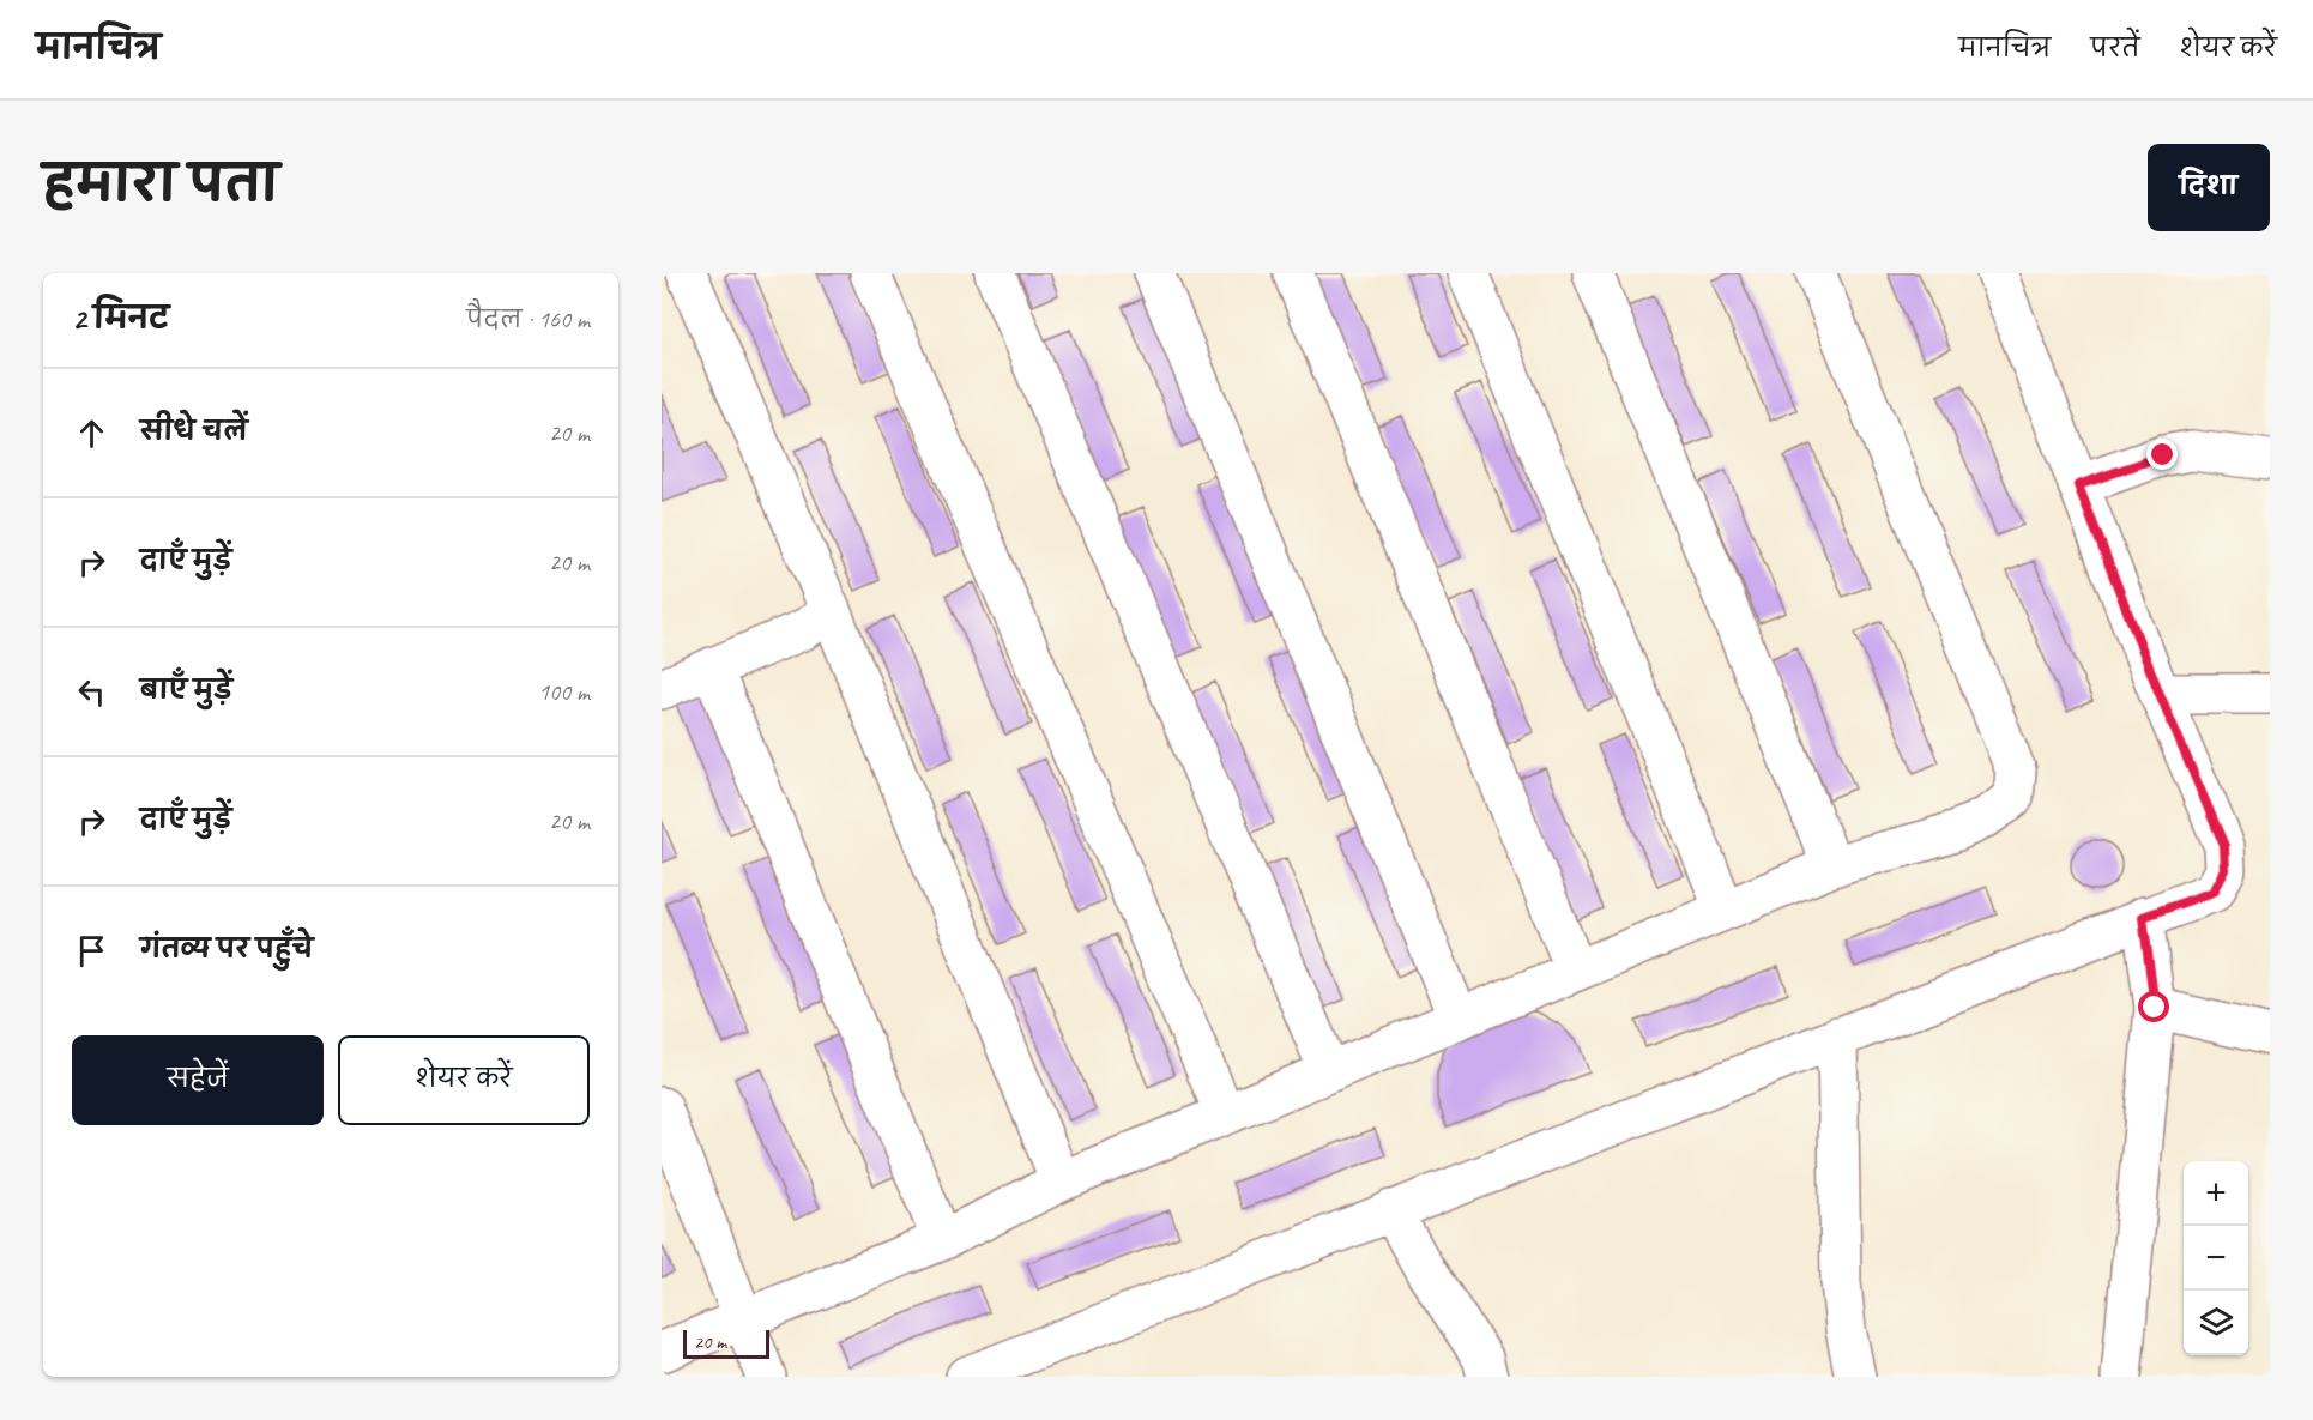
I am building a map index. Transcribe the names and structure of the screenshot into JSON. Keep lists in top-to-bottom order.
{
  "scale_bar": "20 m",
  "page": {
    "header": "मानचित्र",
    "nav": ["मानचित्र", "परतें", "शेयर करें"],
    "title": "हमारा पता",
    "buttons": [
      "दिशा",
      ["सहेजें", "शेयर करें"]
    ],
    "heading": ["2 मिनट", "पैदल · 160 m"],
    "list": [
      ["सीधे चलें", "20 m"],
      ["दाएँ मुड़ें", "20 m"],
      ["बाएँ मुड़ें", "100 m"],
      ["दाएँ मुड़ें", "20 m"],
      "गंतव्य पर पहुँचे"
    ],
    "map_buttons": ["+", "−"],
    "scale": "20 m"
  }
}
